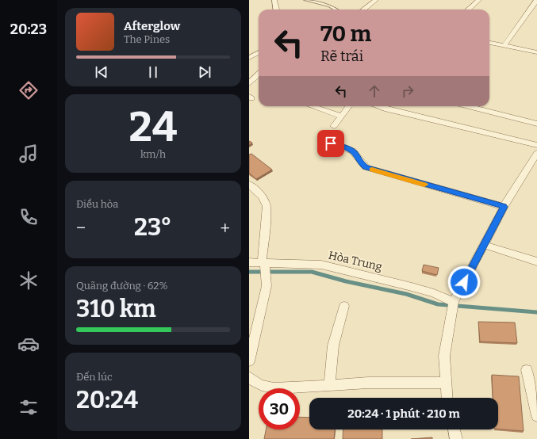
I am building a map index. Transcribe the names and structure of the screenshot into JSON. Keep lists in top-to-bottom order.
{
  "streets": {
    "street": ["Hòa Trung"]
  },
  "page": {
    "tabs": "20:23",
    "turn": ["70 m", "Rẽ trái"],
    "song": ["Afterglow", "The Pines"],
    "tile": [
      ["24", "km/h"],
      "Điều hòa",
      ["Quãng đường · 62%", "310 km"],
      ["Đến lúc", "20:24"]
    ],
    "heat": ["−", "23°", "+"],
    "limit": "30",
    "trip": "20:24 · 1 phút · 210 m"
  }
}
